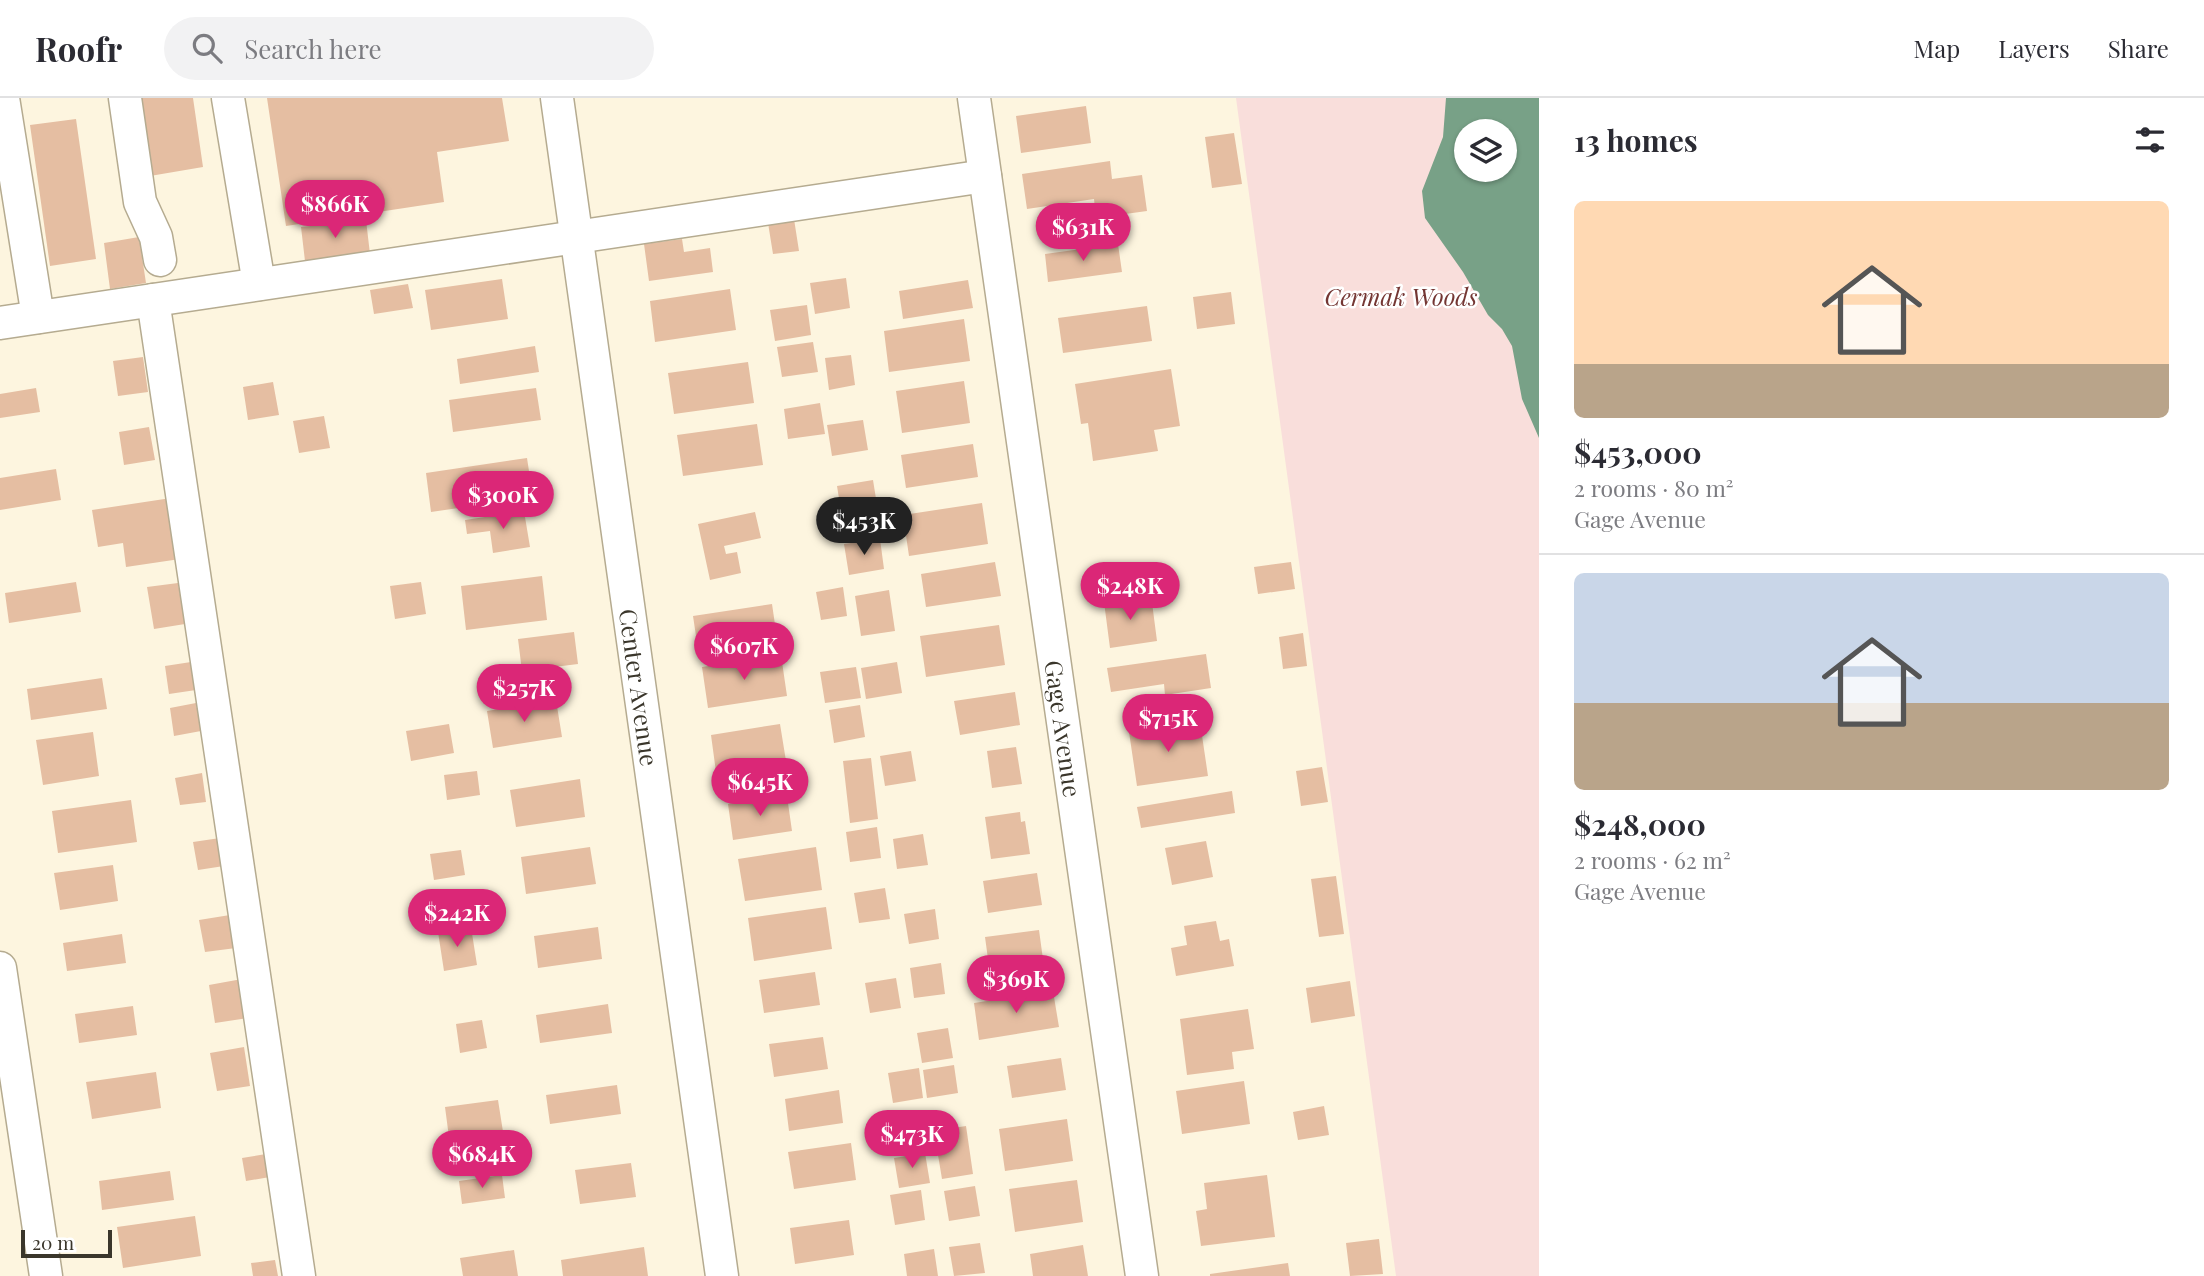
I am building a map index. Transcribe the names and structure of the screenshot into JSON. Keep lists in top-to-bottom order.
{
  "streets": {
    "street": ["Center Avenue", "Gage Avenue"]
  },
  "parks": ["Cermak Woods"],
  "scale_bar": "20 m",
  "page": {
    "header": "Roofr",
    "search": "Search here",
    "nav": ["Map", "Layers", "Share"],
    "heading": "13 homes",
    "price": [
      "$866K",
      "$631K",
      "$300K",
      "$453K",
      "$248K",
      "$607K",
      "$257K",
      "$715K",
      "$645K",
      "$242K",
      "$369K",
      "$473K",
      "$684K"
    ],
    "list": [
      {
        "name": "$453,000",
        "note": "2 rooms · 80 m² · Gage Avenue"
      },
      {
        "name": "$248,000",
        "note": "2 rooms · 62 m² · Gage Avenue"
      }
    ],
    "scale": "20 m"
  }
}
